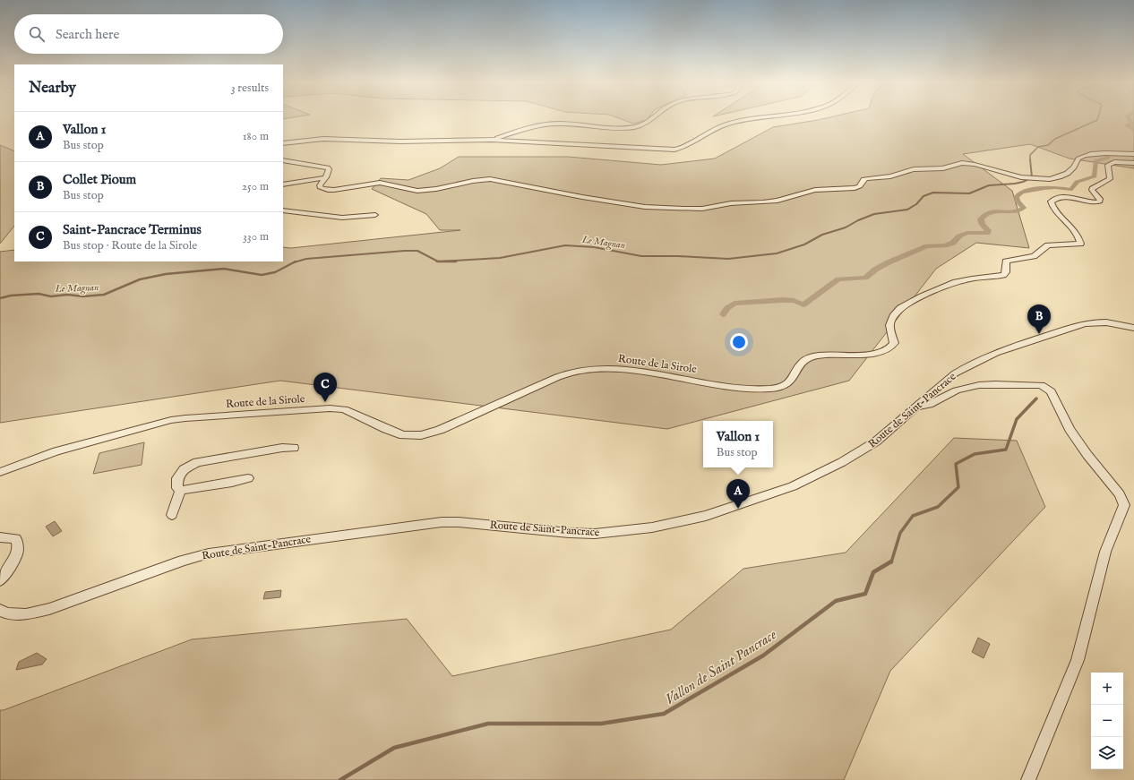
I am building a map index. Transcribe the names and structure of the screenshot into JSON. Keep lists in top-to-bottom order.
{
  "streets": {
    "street": ["Route de la Sirole", "Route de Saint-Pancrace"]
  },
  "water": ["Le Magnan", "Vallon de Saint Pancrace"],
  "page": {
    "search": "Search here",
    "heading": ["Nearby", "3 results"],
    "list": [
      {
        "mark": "A",
        "name": "Vallon 1",
        "note": "Bus stop",
        "value": "180 m"
      },
      {
        "mark": "B",
        "name": "Collet Pioum",
        "note": "Bus stop",
        "value": "250 m"
      },
      {
        "mark": "C",
        "name": "Saint-Pancrace Terminus",
        "note": "Bus stop · Route de la Sirole",
        "value": "330 m"
      }
    ],
    "pins": ["B", "C", "A"],
    "popup": ["Vallon 1", "Bus stop"],
    "map_buttons": ["+", "−"]
  }
}
